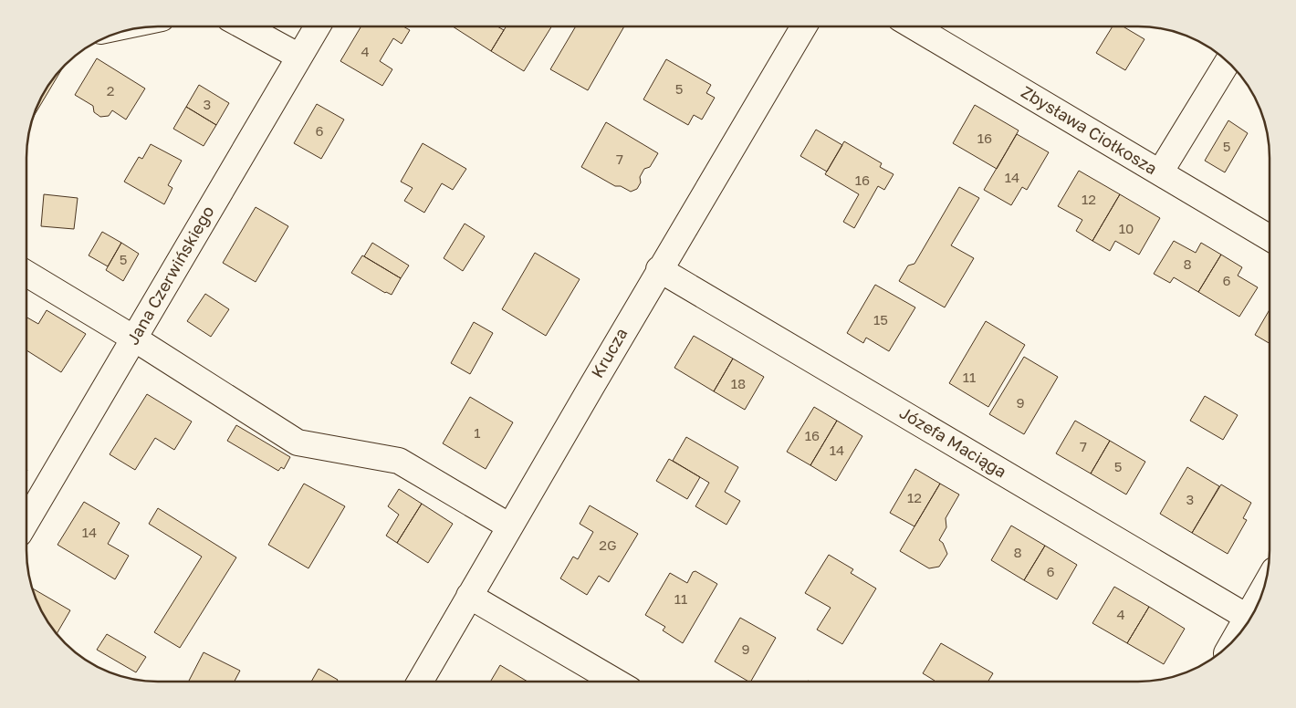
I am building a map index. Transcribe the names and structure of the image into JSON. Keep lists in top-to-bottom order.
{
  "streets": {
    "street": [
      "Zbysława Ciołkosza",
      "Jana Czerwińskiego",
      "Krucza",
      "Józefa Maciąga"
    ]
  },
  "crossings": [
    ["Krucza", "Józefa Maciąga"]
  ],
  "house_numbers": [
    "4",
    "5",
    "2",
    "3",
    "6",
    "16",
    "5",
    "7",
    "14",
    "16",
    "12",
    "10",
    "5",
    "8",
    "6",
    "15",
    "11",
    "18",
    "9",
    "1",
    "16",
    "7",
    "14",
    "5",
    "12",
    "3",
    "14",
    "2G",
    "8",
    "6",
    "11",
    "4",
    "9"
  ]
}
